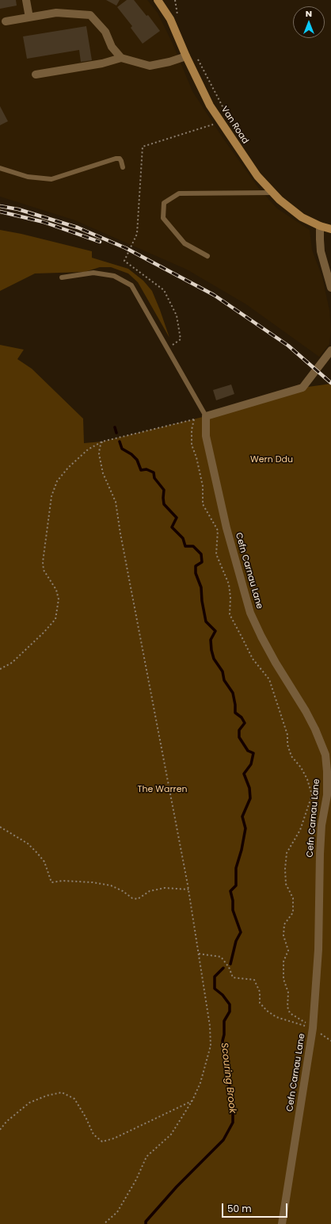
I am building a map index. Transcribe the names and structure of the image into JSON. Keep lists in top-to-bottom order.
{
  "streets": {
    "street": ["Van Road", "Cefn Carnau Lane"]
  },
  "water": ["Scouring Brook"],
  "parks": ["Wern Ddu", "The Warren"],
  "scale_bar": "50 m",
  "north": "top"
}
